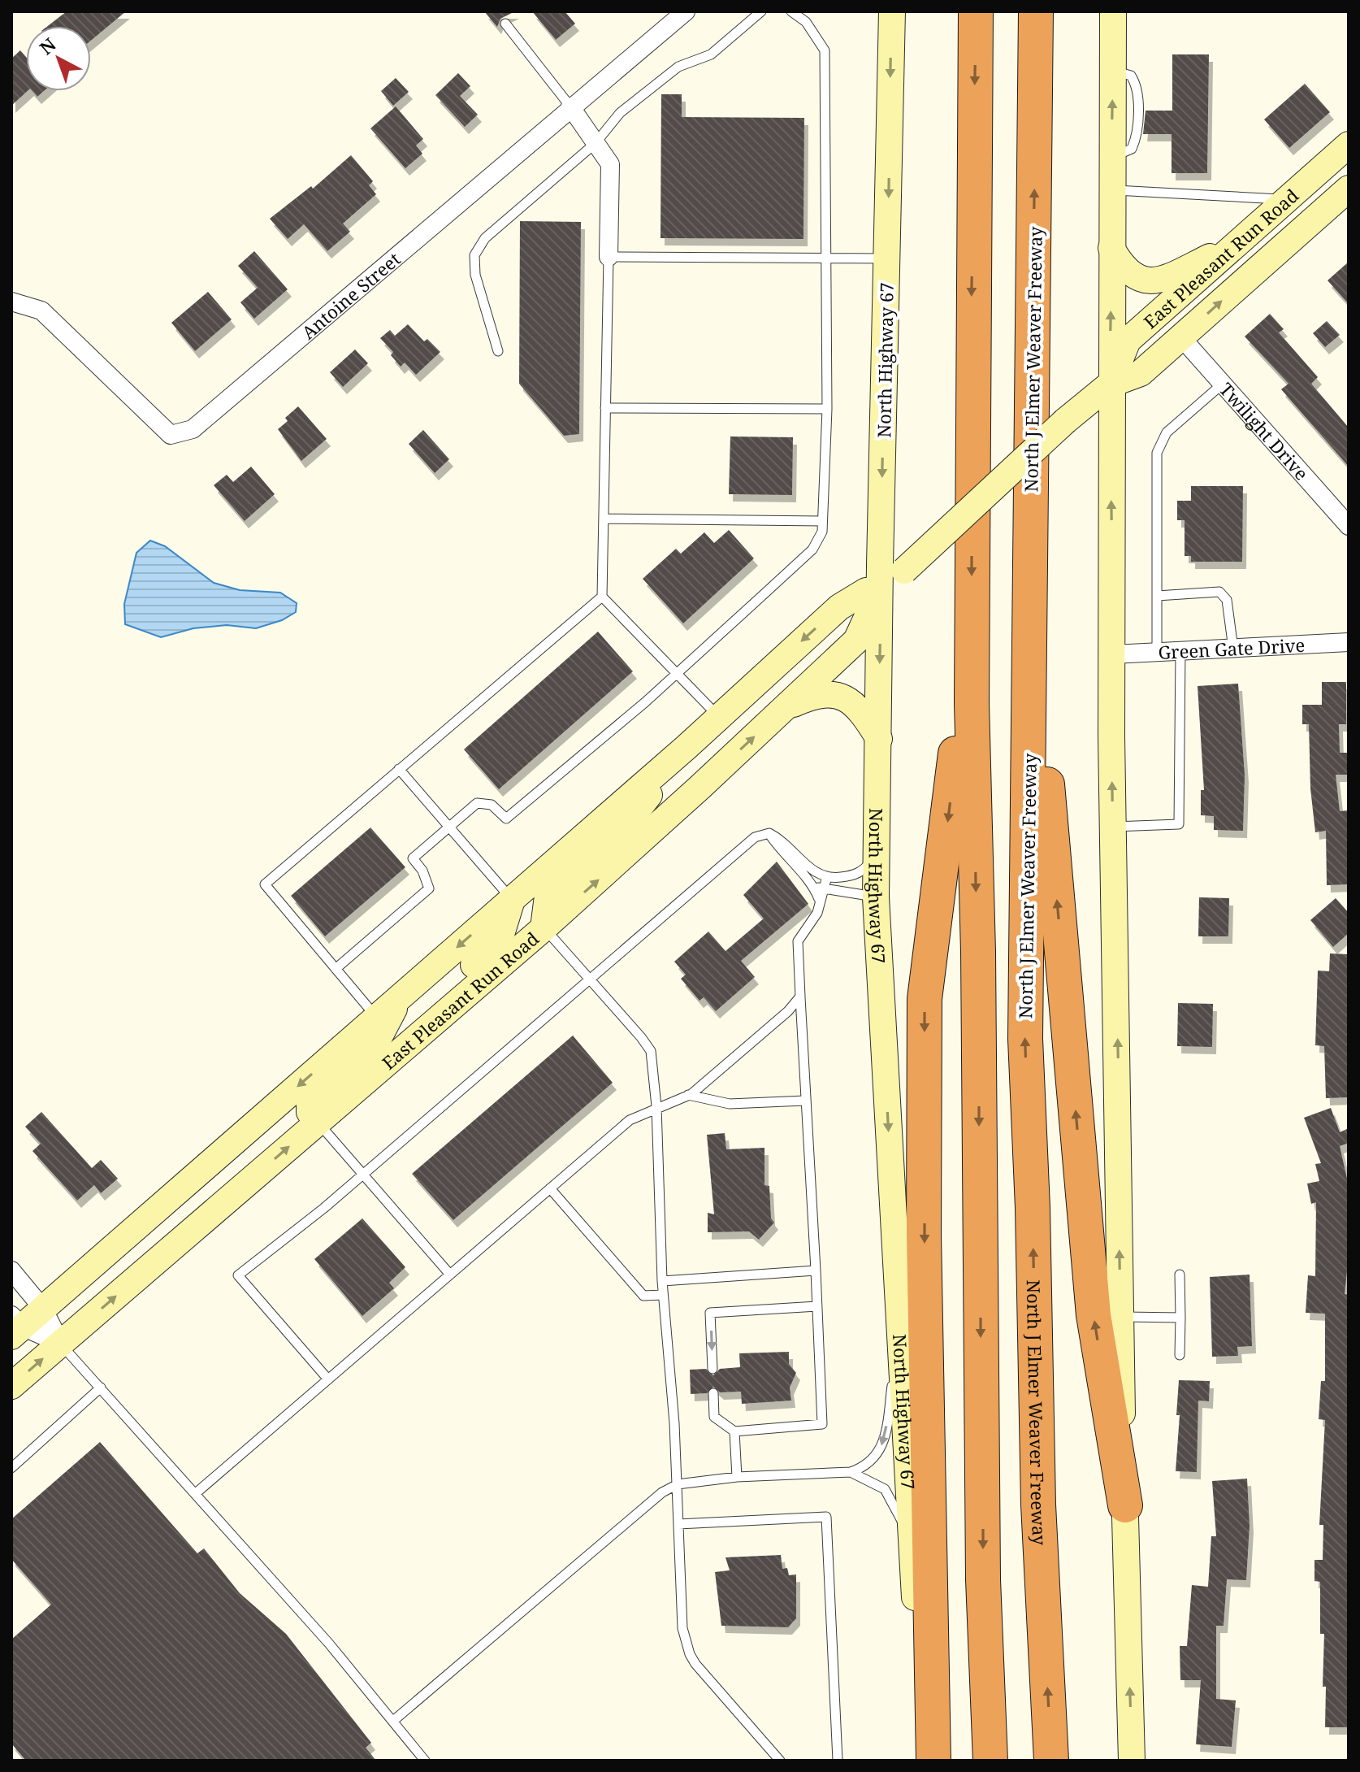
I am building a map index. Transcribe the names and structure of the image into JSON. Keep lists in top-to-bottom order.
{
  "streets": {
    "highway": ["North J Elmer Weaver Freeway"],
    "main road": ["East Pleasant Run Road", "North Highway 67"],
    "street": ["Antoine Street", "Twilight Drive", "Green Gate Drive"]
  },
  "crossings": [
    ["East Pleasant Run Road", "North Highway 67"],
    ["East Pleasant Run Road", "Twilight Drive"]
  ],
  "north": "top left"
}
